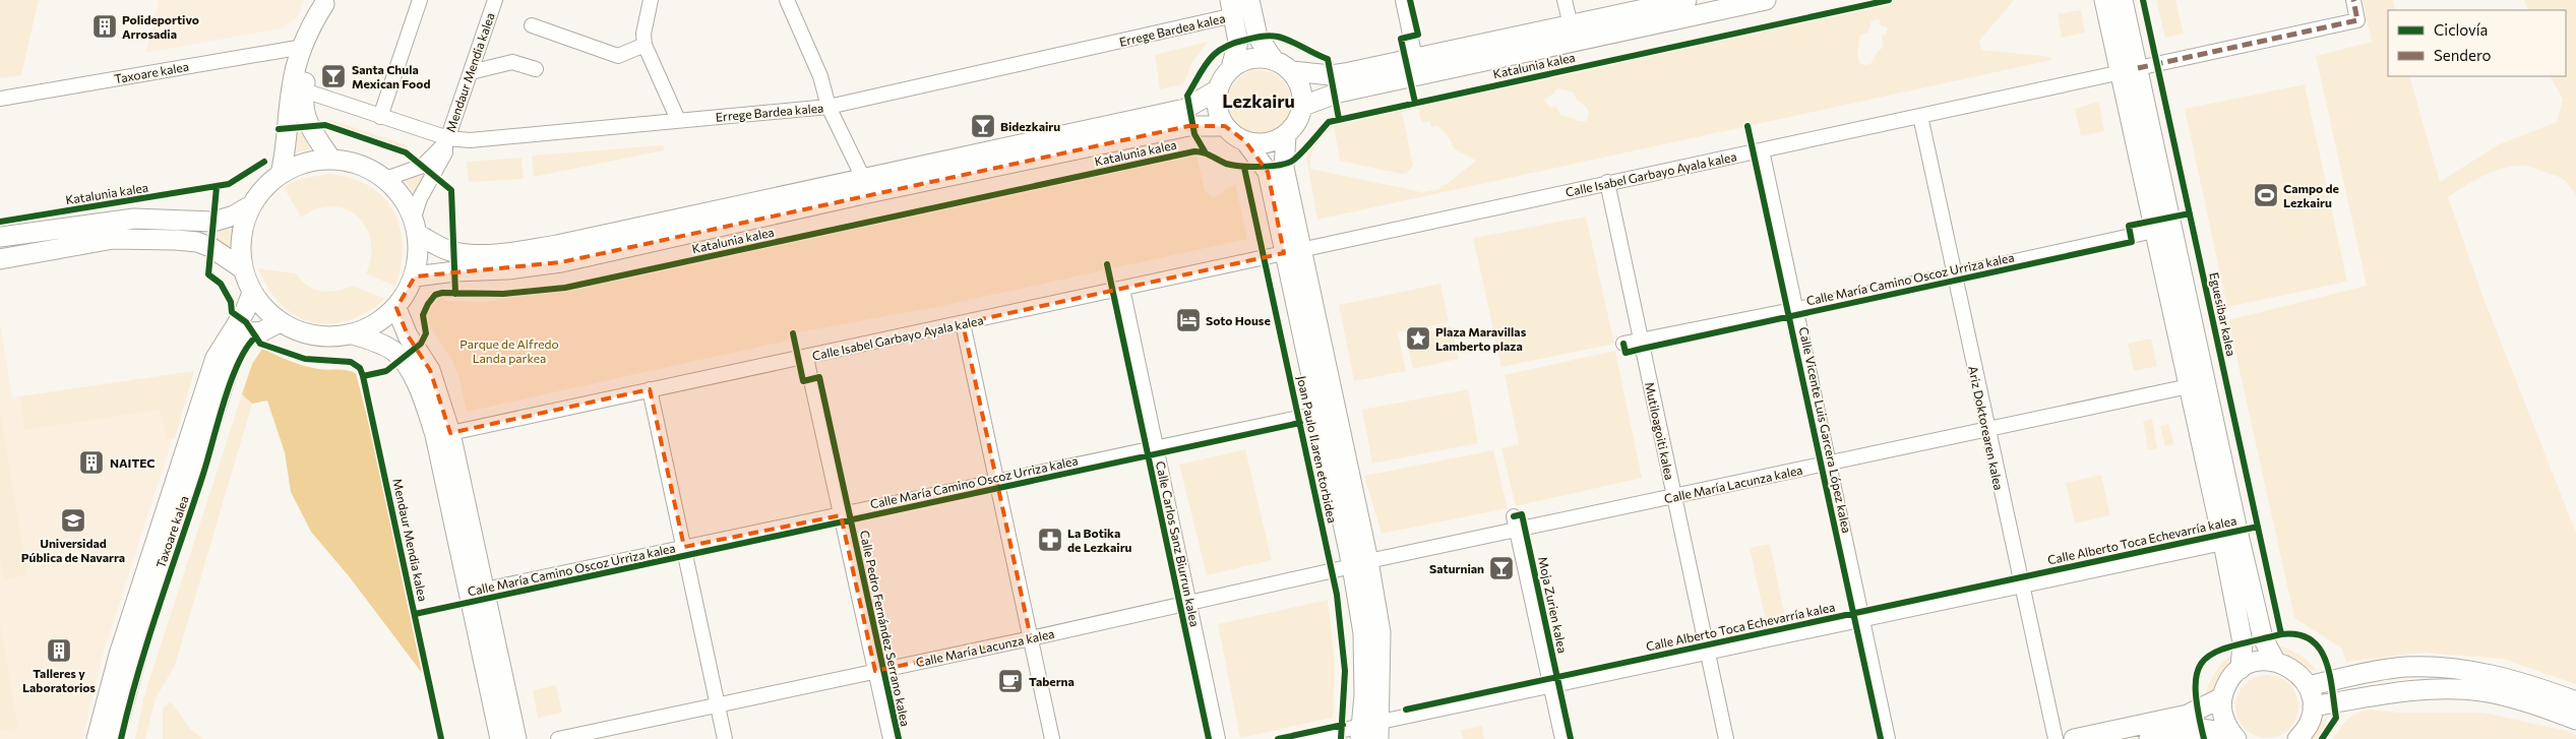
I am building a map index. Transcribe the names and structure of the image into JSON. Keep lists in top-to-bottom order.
{
  "streets": {
    "street": [
      "Errege Bardea kalea",
      "Katalunia kalea",
      "Taxoare kalea",
      "Mendaur Mendia kalea",
      "Calle Isabel Garbayo Ayala kalea",
      "Calle María Camino Oscoz Urriza kalea",
      "Ariz Doktorearen kalea",
      "Calle Vicente Luis Garcera López kalea",
      "Mutiloagoiti kalea",
      "Joan Paulo II.aren etorbidea",
      "Calle María Lacunza kalea",
      "Calle Alberto Toca Echevarría kalea",
      "Calle Carlos Sanz Biurrun kalea",
      "Moja Zurien kalea",
      "Calle Pedro Fernández Serrano kalea"
    ],
    "cycle path": ["Eguesibar kalea"]
  },
  "crossings": [
    ["Errege Bardea kalea", "Mendaur Mendia kalea"],
    ["Katalunia kalea", "Taxoare kalea"],
    ["Katalunia kalea", "Mendaur Mendia kalea"],
    ["Katalunia kalea", "Joan Paulo II.aren etorbidea"],
    ["Taxoare kalea", "Mendaur Mendia kalea"],
    ["Calle Isabel Garbayo Ayala kalea", "Ariz Doktorearen kalea"],
    ["Calle Isabel Garbayo Ayala kalea", "Calle Vicente Luis Garcera López kalea"],
    ["Calle Isabel Garbayo Ayala kalea", "Mutiloagoiti kalea"],
    ["Calle Isabel Garbayo Ayala kalea", "Joan Paulo II.aren etorbidea"],
    ["Calle Isabel Garbayo Ayala kalea", "Calle Carlos Sanz Biurrun kalea"],
    ["Calle Isabel Garbayo Ayala kalea", "Calle Pedro Fernández Serrano kalea"],
    ["Calle María Camino Oscoz Urriza kalea", "Ariz Doktorearen kalea"],
    ["Calle María Camino Oscoz Urriza kalea", "Calle Vicente Luis Garcera López kalea"],
    ["Calle María Camino Oscoz Urriza kalea", "Mutiloagoiti kalea"],
    ["Calle María Camino Oscoz Urriza kalea", "Joan Paulo II.aren etorbidea"],
    ["Calle María Camino Oscoz Urriza kalea", "Calle Carlos Sanz Biurrun kalea"],
    ["Calle María Camino Oscoz Urriza kalea", "Calle Pedro Fernández Serrano kalea"],
    ["Ariz Doktorearen kalea", "Calle María Lacunza kalea"],
    ["Ariz Doktorearen kalea", "Calle Alberto Toca Echevarría kalea"],
    ["Calle Vicente Luis Garcera López kalea", "Calle María Lacunza kalea"],
    ["Calle Vicente Luis Garcera López kalea", "Calle Alberto Toca Echevarría kalea"],
    ["Mutiloagoiti kalea", "Calle María Lacunza kalea"],
    ["Mutiloagoiti kalea", "Calle Alberto Toca Echevarría kalea"],
    ["Joan Paulo II.aren etorbidea", "Calle María Lacunza kalea"],
    ["Joan Paulo II.aren etorbidea", "Calle Alberto Toca Echevarría kalea"],
    ["Calle María Lacunza kalea", "Calle Carlos Sanz Biurrun kalea"],
    ["Calle María Lacunza kalea", "Moja Zurien kalea"],
    ["Calle María Lacunza kalea", "Calle Pedro Fernández Serrano kalea"],
    ["Calle Alberto Toca Echevarría kalea", "Moja Zurien kalea"]
  ],
  "districts": ["Lezkairu"],
  "parks": ["Parque de Alfredo Landa parkea"],
  "places": {
    "building": ["Polideportivo Arrosadia", "NAITEC", "Talleres y Laboratorios"],
    "bar": ["Santa Chula Mexican Food", "Bidezkairu", "Saturnian"],
    "sports": ["Campo de Lezkairu"],
    "hotel": ["Soto House"],
    "place": ["Plaza Maravillas Lamberto plaza"],
    "school or university": ["Universidad Pública de Navarra"],
    "pharmacy": ["La Botika de Lezkairu"],
    "cafe": ["Taberna"]
  },
  "legend": ["Ciclovía", "Sendero"]
}
